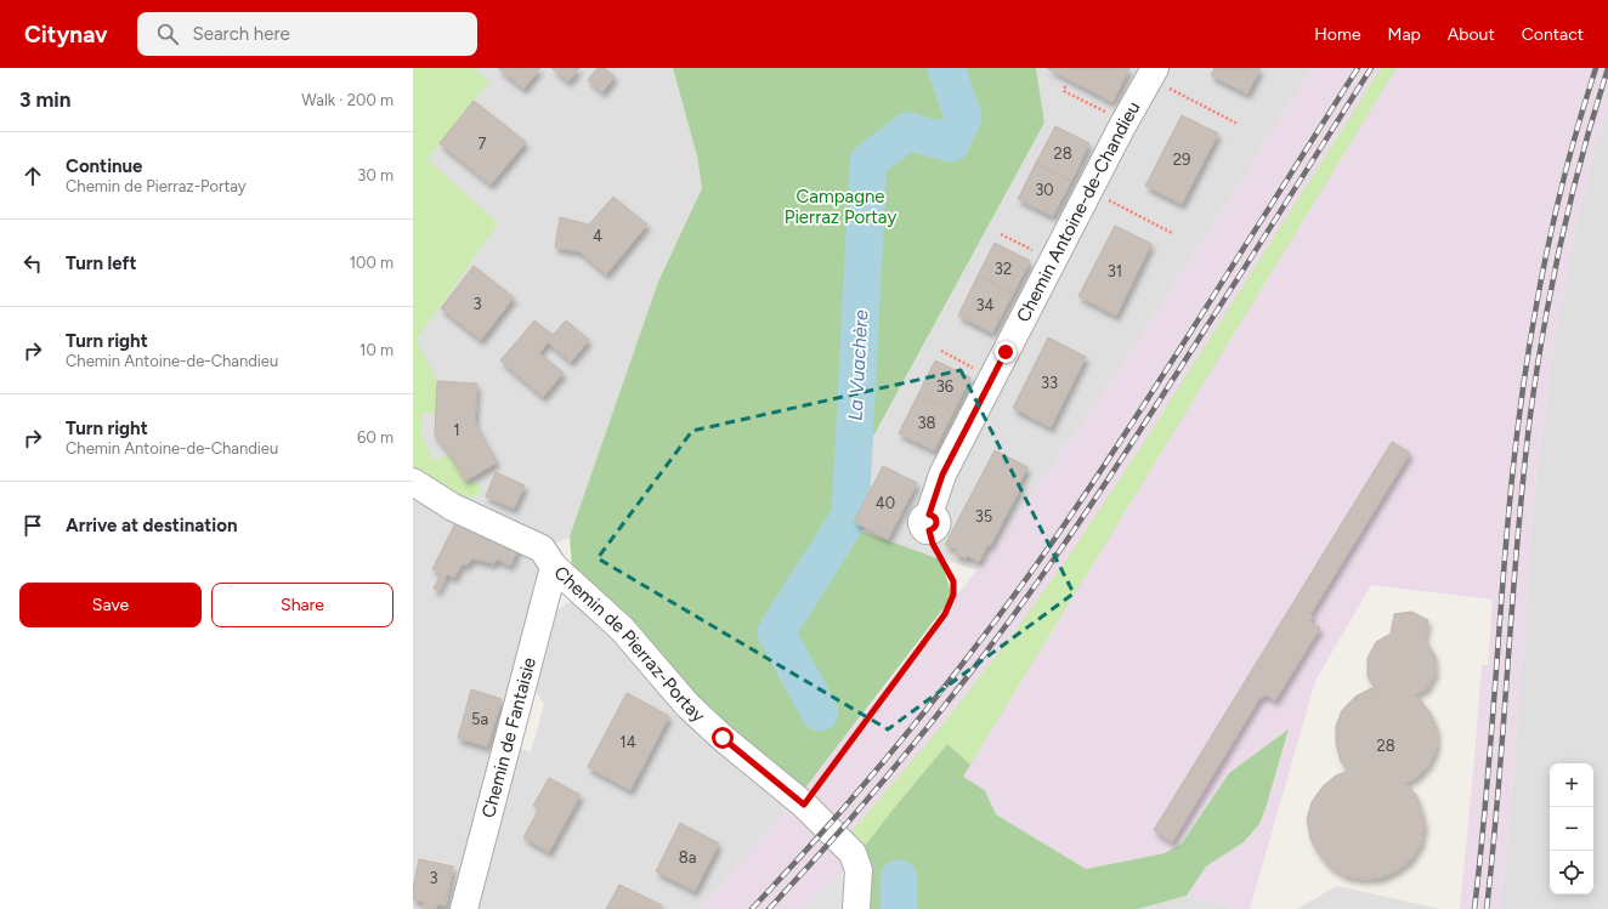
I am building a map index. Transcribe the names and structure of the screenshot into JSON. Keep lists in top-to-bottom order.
{
  "streets": {
    "street": ["Chemin Antoine-de-Chandieu", "Chemin de Pierraz-Portay", "Chemin de Fantaisie"]
  },
  "crossings": [
    ["Chemin de Pierraz-Portay", "Chemin de Fantaisie"]
  ],
  "water": ["La Vuachère"],
  "parks": ["Campagne Pierraz Portay"],
  "house_numbers": [
    "7",
    "28",
    "29",
    "30",
    "4",
    "32",
    "31",
    "3",
    "34",
    "33",
    "36",
    "38",
    "1",
    "40",
    "35",
    "5a",
    "14",
    "28",
    "8a",
    "3"
  ],
  "page": {
    "header": "Citynav",
    "search": "Search here",
    "nav": [
      "Home",
      "Map",
      "About",
      "Contact"
    ],
    "heading": ["3 min", "Walk · 200 m"],
    "list": [
      ["Continue", "Chemin de Pierraz-Portay", "30 m"],
      ["Turn left", "100 m"],
      ["Turn right", "Chemin Antoine-de-Chandieu", "10 m"],
      ["Turn right", "Chemin Antoine-de-Chandieu", "60 m"],
      "Arrive at destination"
    ],
    "buttons": ["Save", "Share"],
    "map_buttons": ["+", "−"]
  }
}
